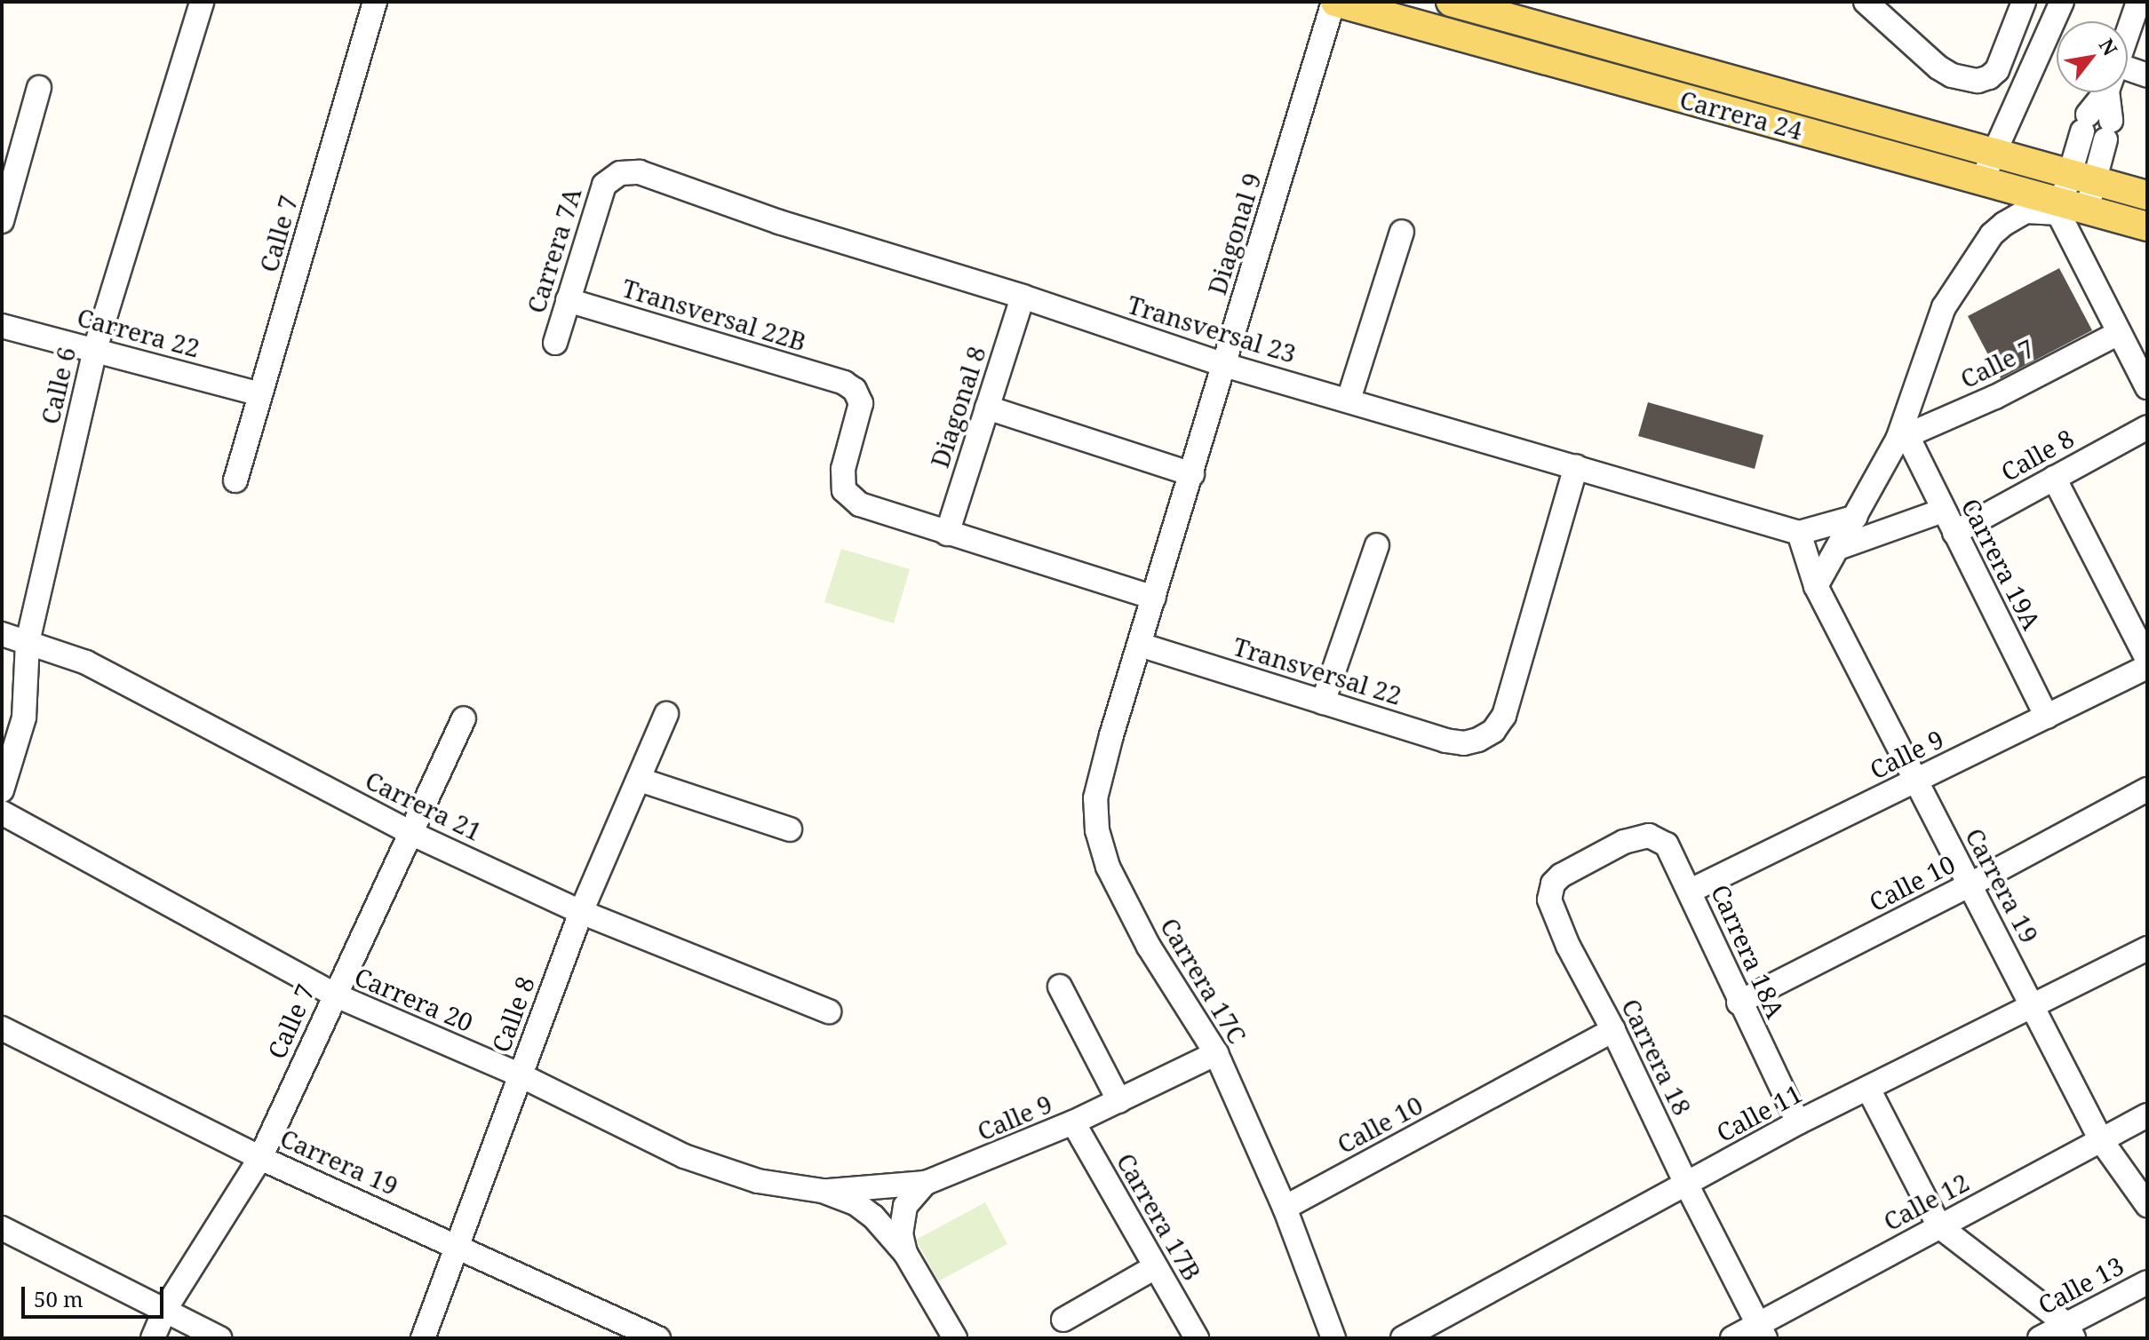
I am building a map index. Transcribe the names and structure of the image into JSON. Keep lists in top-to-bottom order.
{
  "streets": {
    "main road": ["Carrera 24"],
    "street": [
      "Calle 7",
      "Diagonal 9",
      "Carrera 7A",
      "Transversal 22B",
      "Transversal 23",
      "Carrera 22",
      "Calle 6",
      "Diagonal 8",
      "Calle 8",
      "Carrera 19A",
      "Transversal 22",
      "Calle 9",
      "Carrera 21",
      "Calle 10",
      "Carrera 19",
      "Carrera 18A",
      "Carrera 17C",
      "Carrera 20",
      "Carrera 18",
      "Calle 11",
      "Calle 12",
      "Carrera 17B",
      "Calle 13"
    ]
  },
  "crossings": [
    ["Carrera 24", "Diagonal 9"],
    ["Calle 7", "Carrera 22"],
    ["Calle 7", "Carrera 19A"],
    ["Calle 7", "Carrera 21"],
    ["Calle 7", "Carrera 19"],
    ["Calle 7", "Carrera 20"],
    ["Diagonal 9", "Transversal 23"],
    ["Diagonal 9", "Transversal 22"],
    ["Diagonal 9", "Carrera 17C"],
    ["Carrera 7A", "Transversal 22B"],
    ["Carrera 7A", "Transversal 23"],
    ["Transversal 22B", "Diagonal 8"],
    ["Transversal 23", "Diagonal 8"],
    ["Transversal 23", "Transversal 22"],
    ["Carrera 22", "Calle 6"],
    ["Calle 6", "Carrera 21"],
    ["Calle 8", "Carrera 19A"],
    ["Calle 8", "Carrera 21"],
    ["Calle 8", "Carrera 19"],
    ["Calle 8", "Carrera 20"],
    ["Carrera 19A", "Calle 9"],
    ["Transversal 22", "Carrera 17C"],
    ["Calle 9", "Carrera 19"],
    ["Calle 9", "Carrera 18A"],
    ["Calle 9", "Carrera 17C"],
    ["Calle 9", "Carrera 20"],
    ["Calle 9", "Carrera 17B"],
    ["Calle 10", "Carrera 19"],
    ["Calle 10", "Carrera 18A"],
    ["Calle 10", "Carrera 17C"],
    ["Calle 10", "Carrera 18"],
    ["Carrera 19", "Calle 11"],
    ["Carrera 19", "Calle 12"],
    ["Carrera 18A", "Carrera 18"],
    ["Carrera 18A", "Calle 11"],
    ["Carrera 18", "Calle 11"],
    ["Carrera 18", "Calle 12"]
  ],
  "scale_bar": "50 m",
  "north": "top right"
}
